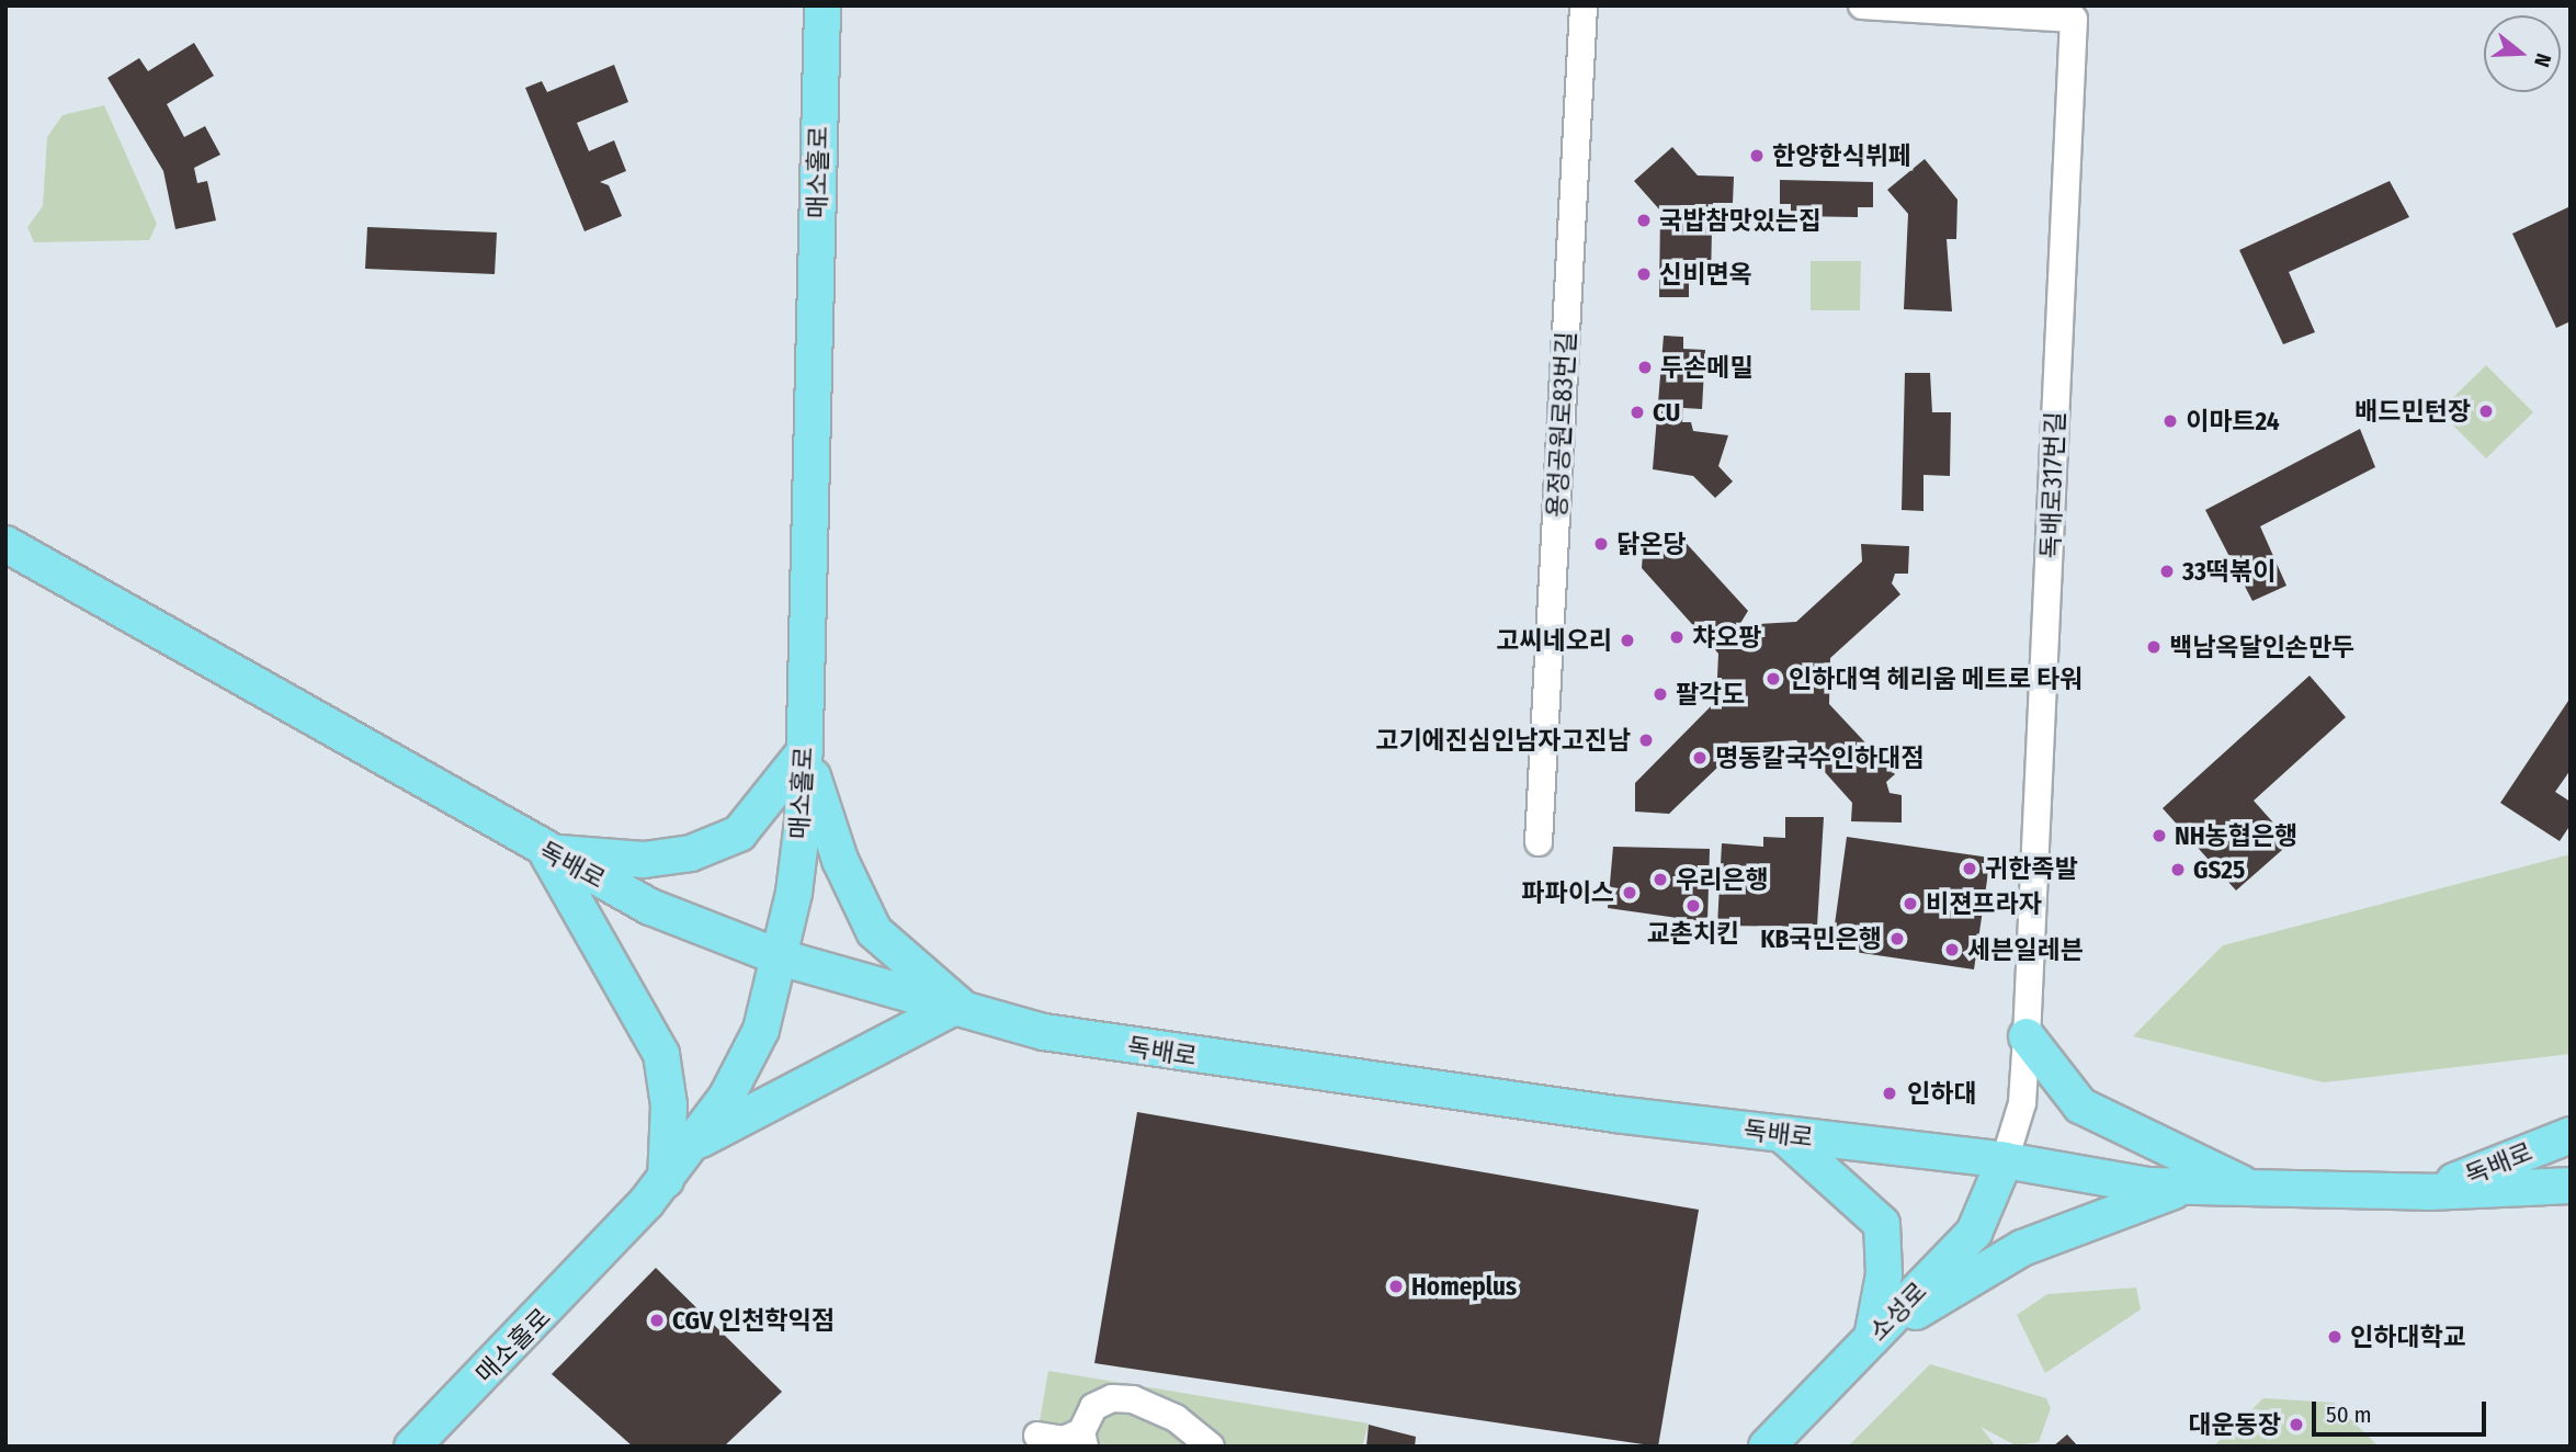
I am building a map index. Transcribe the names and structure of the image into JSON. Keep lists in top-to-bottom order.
{
  "streets": {
    "main road": ["매소홀로", "독배로", "소성로"],
    "street": ["용정공원로83번길", "독배로317번길"]
  },
  "crossings": [
    ["매소홀로", "독배로"],
    ["독배로317번길", "독배로"],
    ["독배로317번길", "소성로"],
    ["독배로", "소성로"]
  ],
  "places": [
    "한양한식뷔페",
    "국밥참맛있는집",
    "신비면옥",
    "두손메밀",
    "배드민턴장",
    "CU",
    "이마트24",
    "닭온당",
    "33떡볶이",
    "챠오팡",
    "고씨네오리",
    "백남옥달인손만두",
    "인하대역 헤리움 메트로 타워",
    "팔각도",
    "고기에진심인남자고진남",
    "명동칼국수인하대점",
    "NH농협은행",
    "귀한족발",
    "GS25",
    "우리은행",
    "파파이스",
    "비젼프라자",
    "교촌치킨",
    "KB국민은행",
    "세븐일레븐",
    "인하대",
    "Homeplus",
    "CGV 인천학익점",
    "인하대학교",
    "대운동장"
  ],
  "scale_bar": "50 m",
  "north": "right"
}
